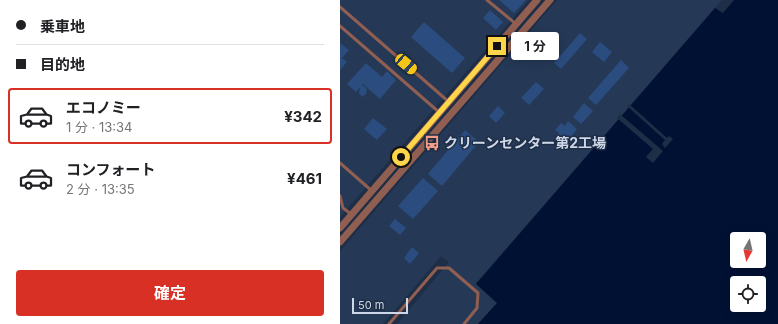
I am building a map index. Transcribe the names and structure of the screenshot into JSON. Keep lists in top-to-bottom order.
{
  "places": {
    "bus stop": ["クリーンセンター第2工場"]
  },
  "scale_bar": "50 m",
  "north": "bottom",
  "page": {
    "banner": ["乗車地", "目的地"],
    "bubble": "1 分",
    "list": [
      {
        "name": "エコノミー",
        "note": "1 分 · 13:34",
        "value": "¥342"
      },
      {
        "name": "コンフォート",
        "note": "2 分 · 13:35",
        "value": "¥461"
      }
    ],
    "buttons": "確定",
    "scale": "50 m"
  }
}
